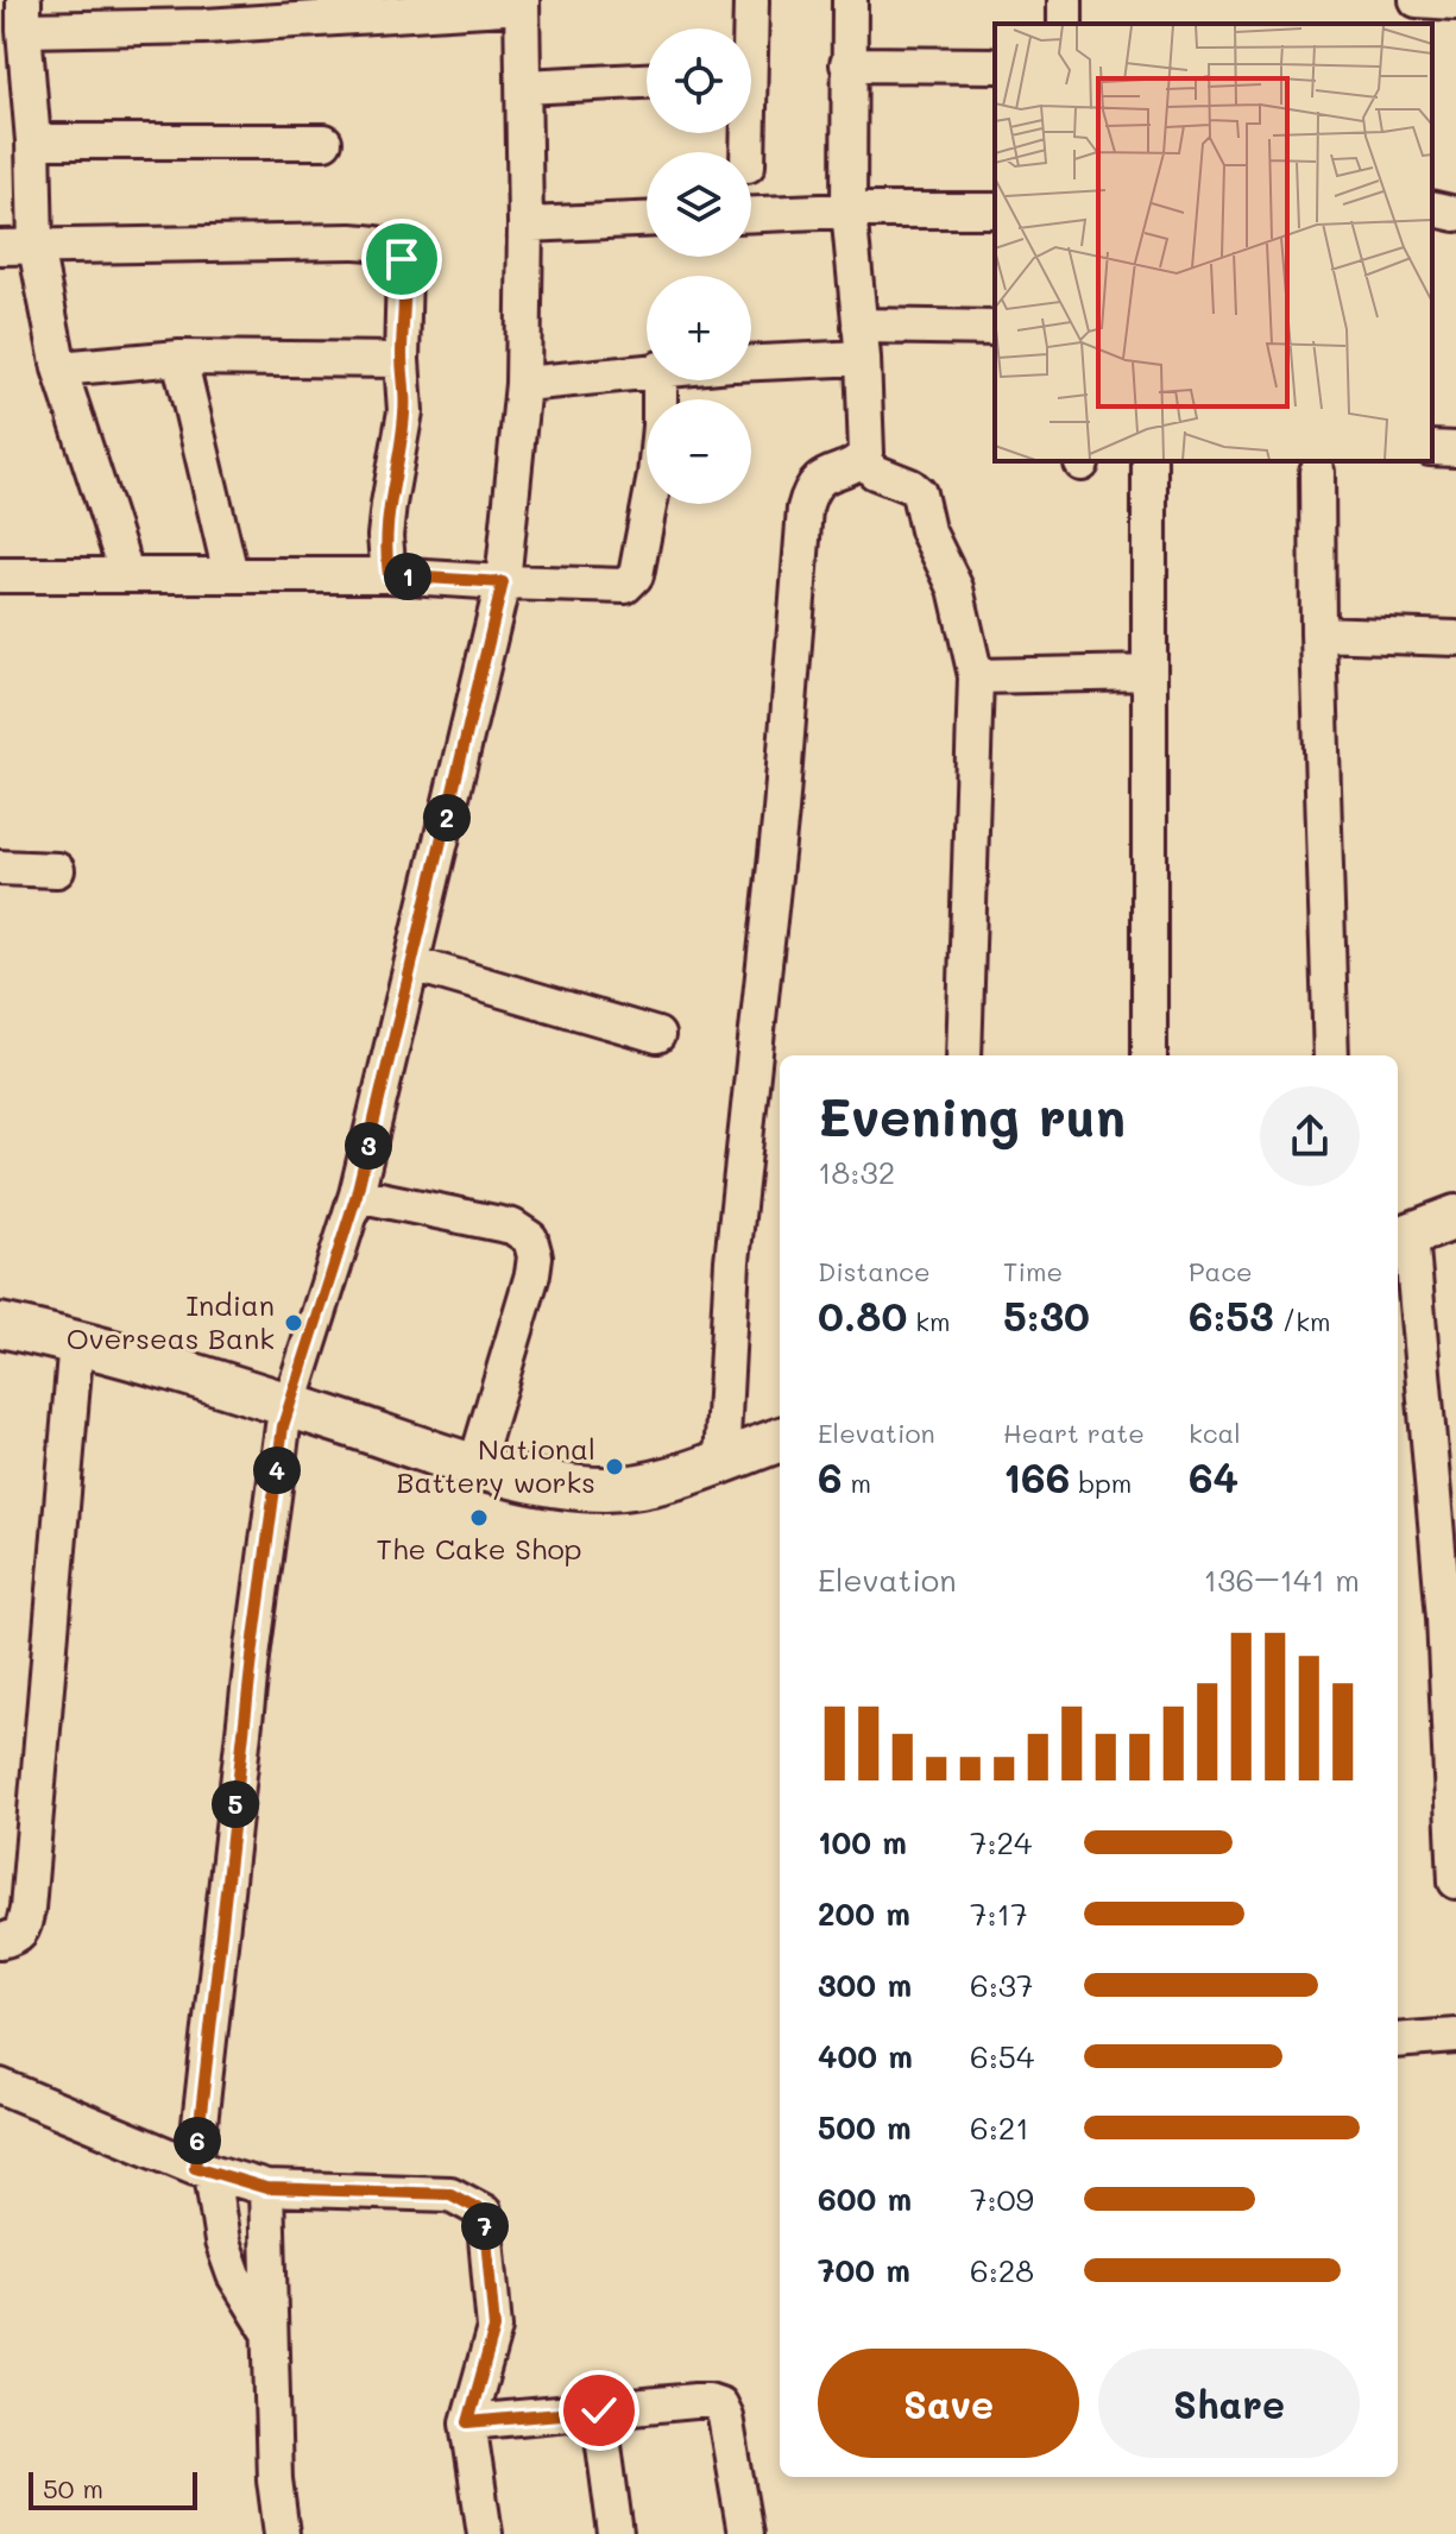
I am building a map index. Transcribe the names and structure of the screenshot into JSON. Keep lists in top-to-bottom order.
{
  "places": ["Indian Overseas Bank", "National Battery works", "The Cake Shop"],
  "scale_bar": "50 m",
  "page": {
    "map_buttons": ["+", "−"],
    "pins": [
      "1",
      "2",
      "3",
      "4",
      "5",
      "6",
      "7"
    ],
    "heading": ["Evening run", "18:32"],
    "stats": [
      ["Distance", "0.80 km"],
      ["Time", "5:30"],
      ["Pace", "6:53 /km"],
      ["Elevation", "6 m"],
      ["Heart rate", "166 bpm"],
      ["kcal", "64"]
    ],
    "chart": ["Elevation", "136–141 m"],
    "list": [
      {
        "name": "100 m",
        "note": "7:24"
      },
      {
        "name": "200 m",
        "note": "7:17"
      },
      {
        "name": "300 m",
        "note": "6:37"
      },
      {
        "name": "400 m",
        "note": "6:54"
      },
      {
        "name": "500 m",
        "note": "6:21"
      },
      {
        "name": "600 m",
        "note": "7:09"
      },
      {
        "name": "700 m",
        "note": "6:28"
      }
    ],
    "buttons": ["Save", "Share"],
    "scale": "50 m"
  }
}
